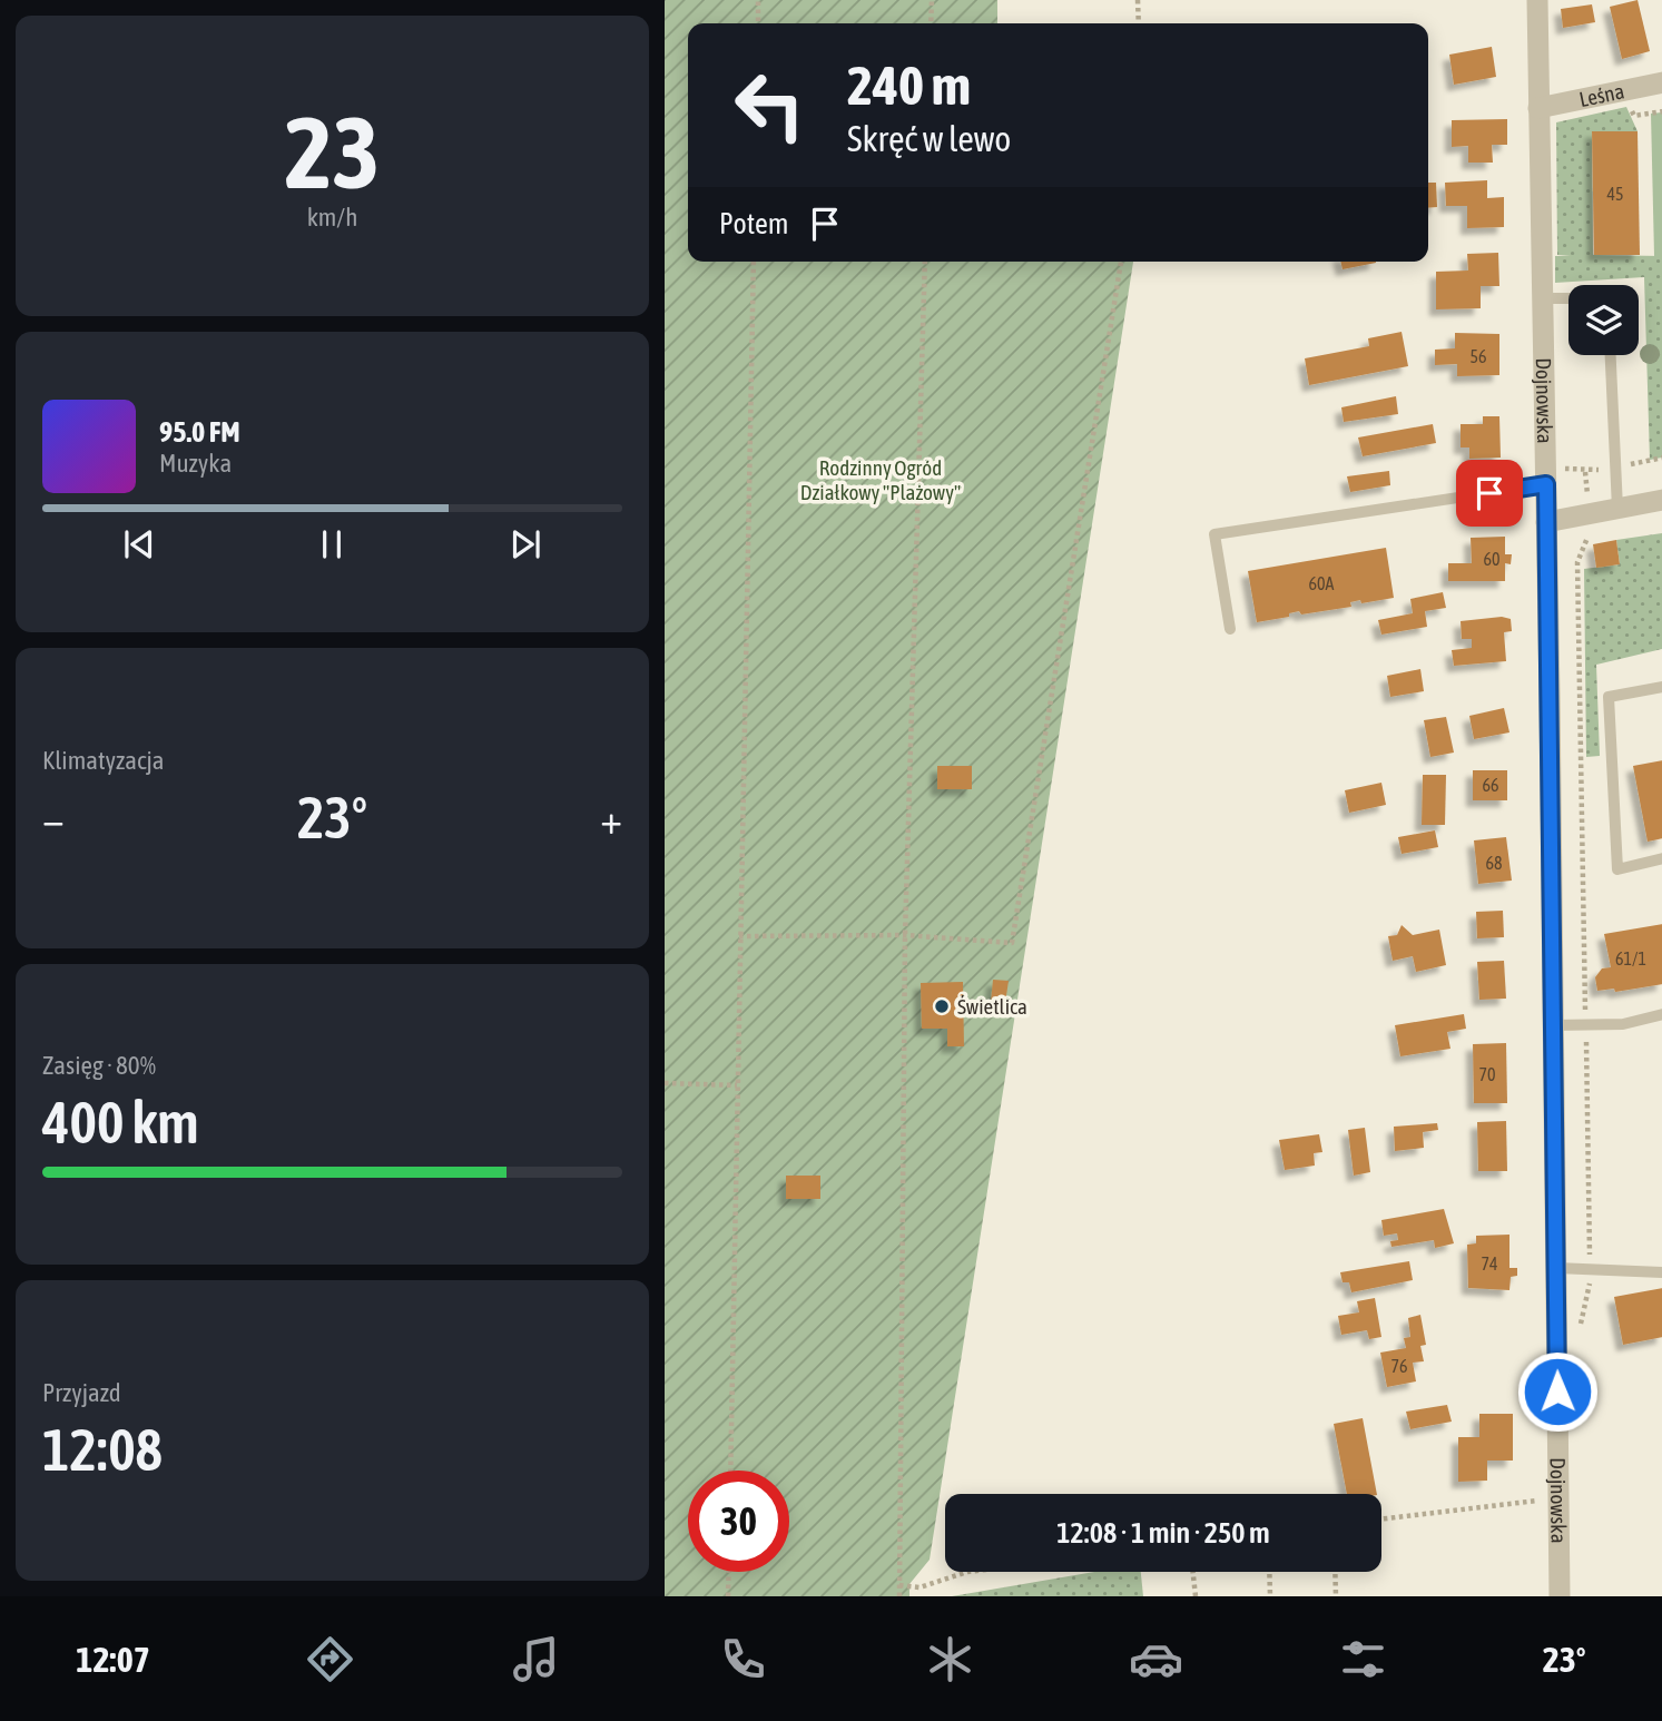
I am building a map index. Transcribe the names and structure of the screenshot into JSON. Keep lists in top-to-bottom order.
{
  "streets": {
    "street": ["Leśna", "Dojnowska"]
  },
  "crossings": [
    ["Leśna", "Dojnowska"]
  ],
  "parks": ["Rodzinny Ogród Działkowy \"Plażowy\""],
  "places": ["Świetlica"],
  "house_numbers": [
    "45",
    "56",
    "60",
    "60A",
    "66",
    "68",
    "61/1",
    "70",
    "74",
    "76"
  ],
  "page": {
    "tile": [
      ["23", "km/h"],
      "Klimatyzacja",
      ["Zasięg · 80%", "400 km"],
      ["Przyjazd", "12:08"]
    ],
    "turn": ["240 m", "Skręć w lewo"],
    "then": "Potem",
    "song": ["95.0 FM", "Muzyka"],
    "heat": ["−", "23°", "+"],
    "limit": "30",
    "trip": "12:08 · 1 min · 250 m",
    "tabs": ["12:07", "23°"]
  }
}
